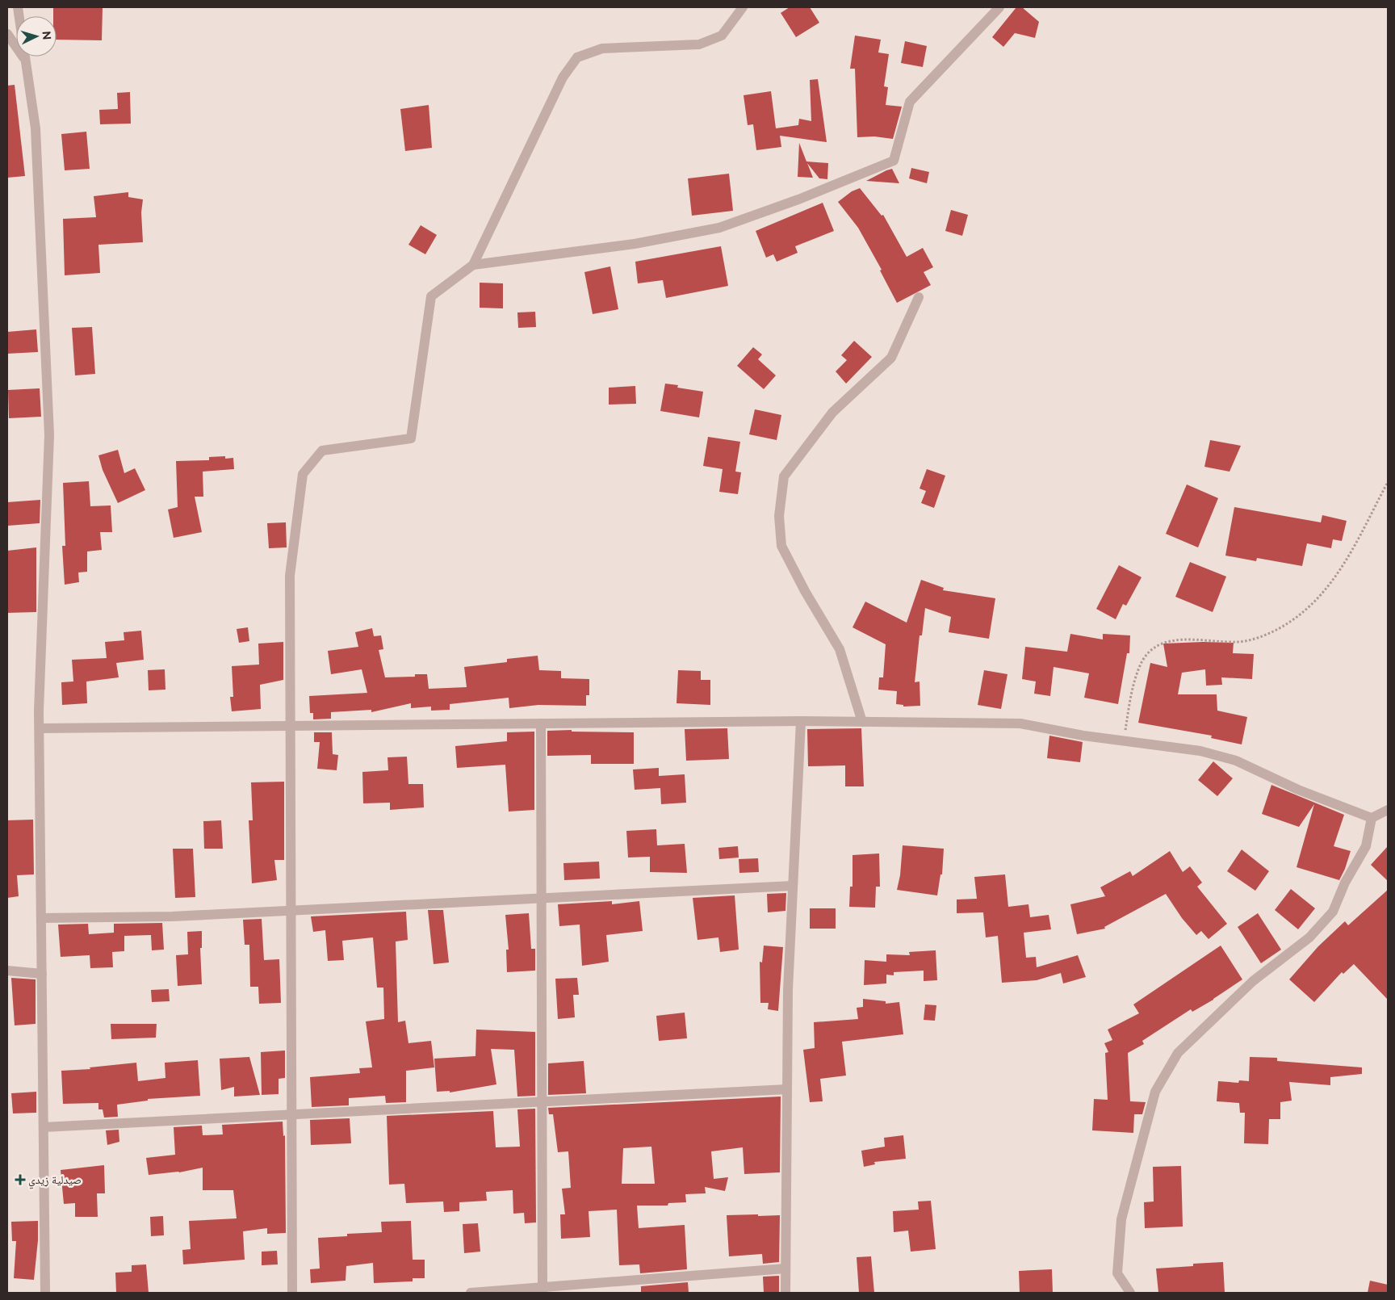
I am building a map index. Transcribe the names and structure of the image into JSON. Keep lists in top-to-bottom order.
{
  "places": {
    "health": ["صيدلية زيدي"]
  },
  "north": "right"
}
